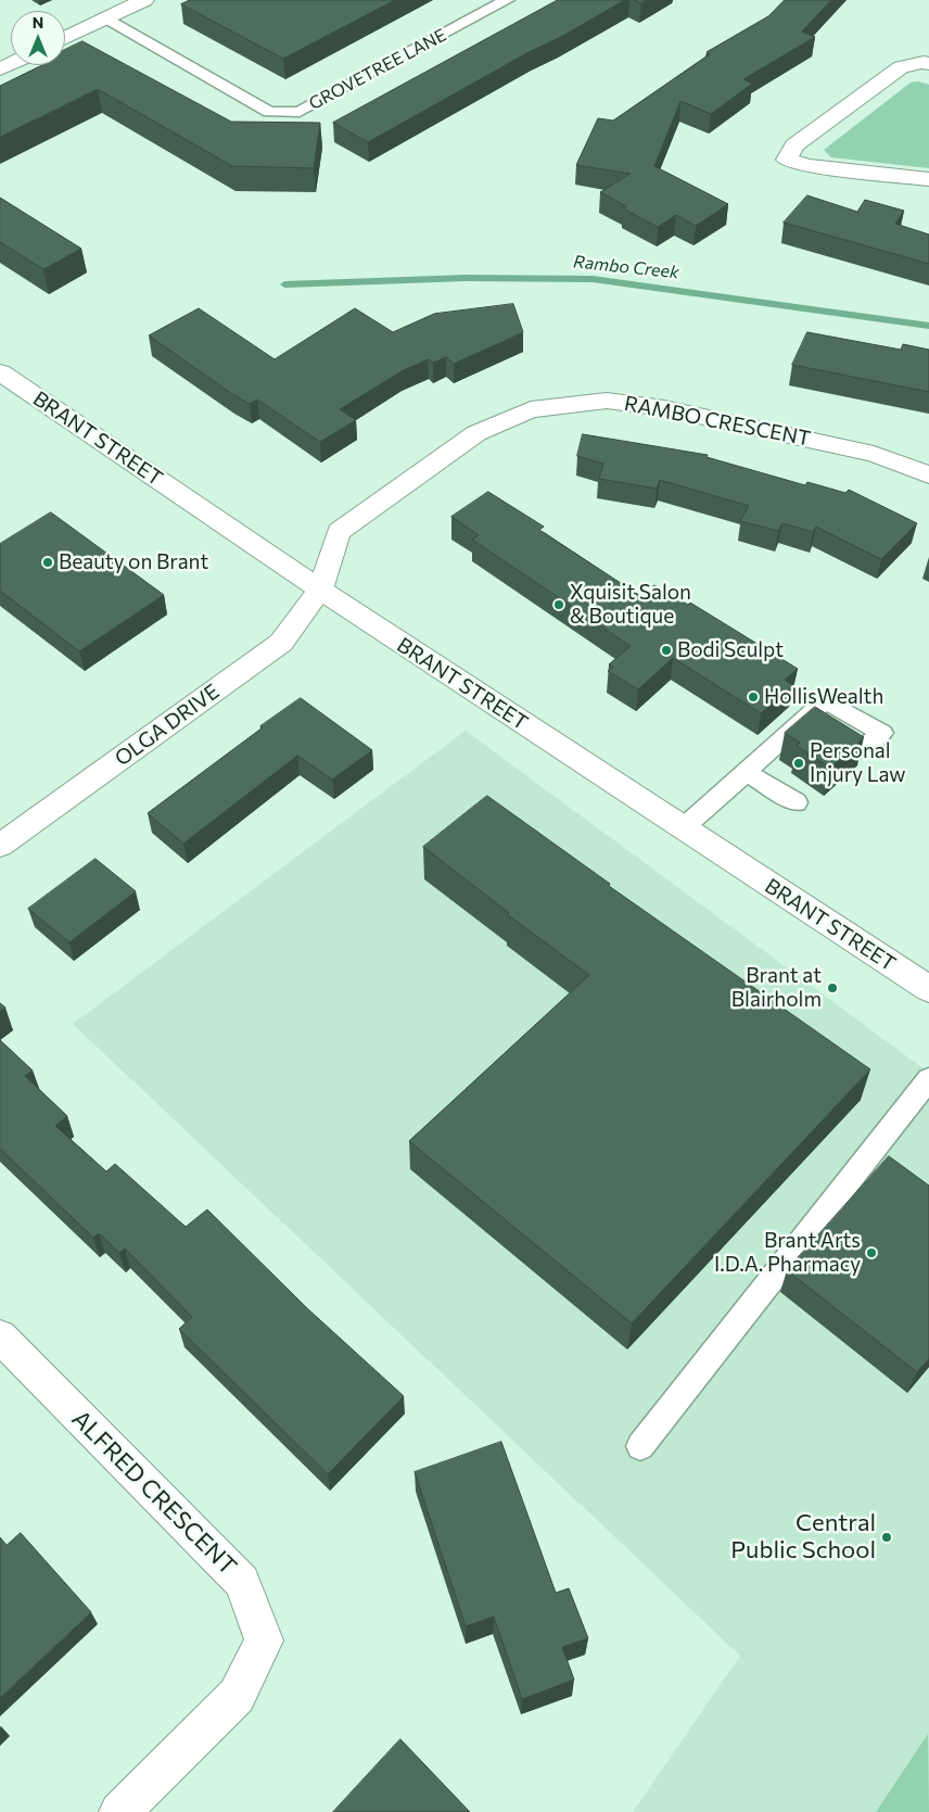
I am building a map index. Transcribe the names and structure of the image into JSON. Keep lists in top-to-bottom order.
{
  "streets": {
    "street": [
      "RAMBO CRESCENT",
      "BRANT STREET",
      "OLGA DRIVE",
      "ALFRED CRESCENT"
    ],
    "lane": ["GROVETREE LANE"]
  },
  "crossings": [
    ["RAMBO CRESCENT", "BRANT STREET"],
    ["RAMBO CRESCENT", "OLGA DRIVE"],
    ["BRANT STREET", "OLGA DRIVE"]
  ],
  "water": ["Rambo Creek"],
  "places": [
    "Beauty on Brant",
    "Xquisit Salon & Boutique",
    "Bodi Sculpt",
    "HollisWealth",
    "Personal Injury Law",
    "Brant at Blairholm",
    "Brant Arts I.D.A. Pharmacy",
    "Central Public School"
  ],
  "north": "top"
}
